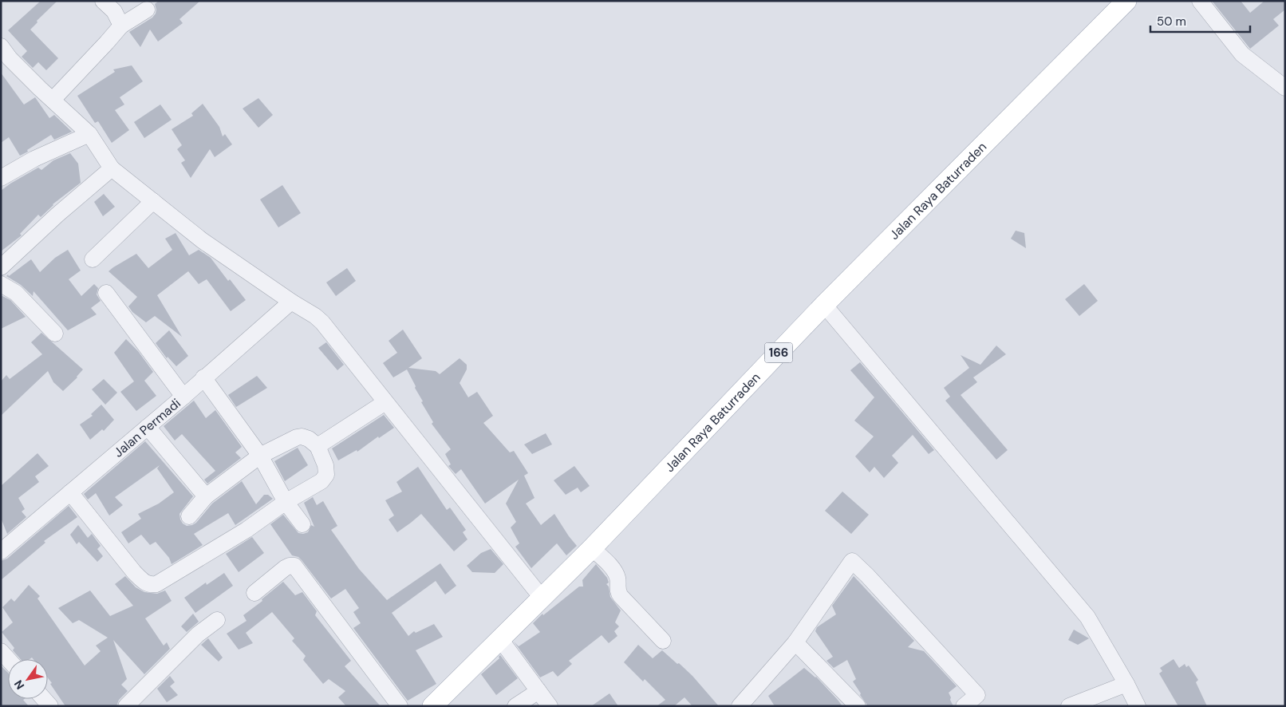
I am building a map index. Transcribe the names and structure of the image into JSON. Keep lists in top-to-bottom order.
{
  "streets": {
    "main road": ["Jalan Raya Baturraden", "166"],
    "street": ["Jalan Permadi"]
  },
  "scale_bar": "50 m",
  "north": "bottom left"
}
